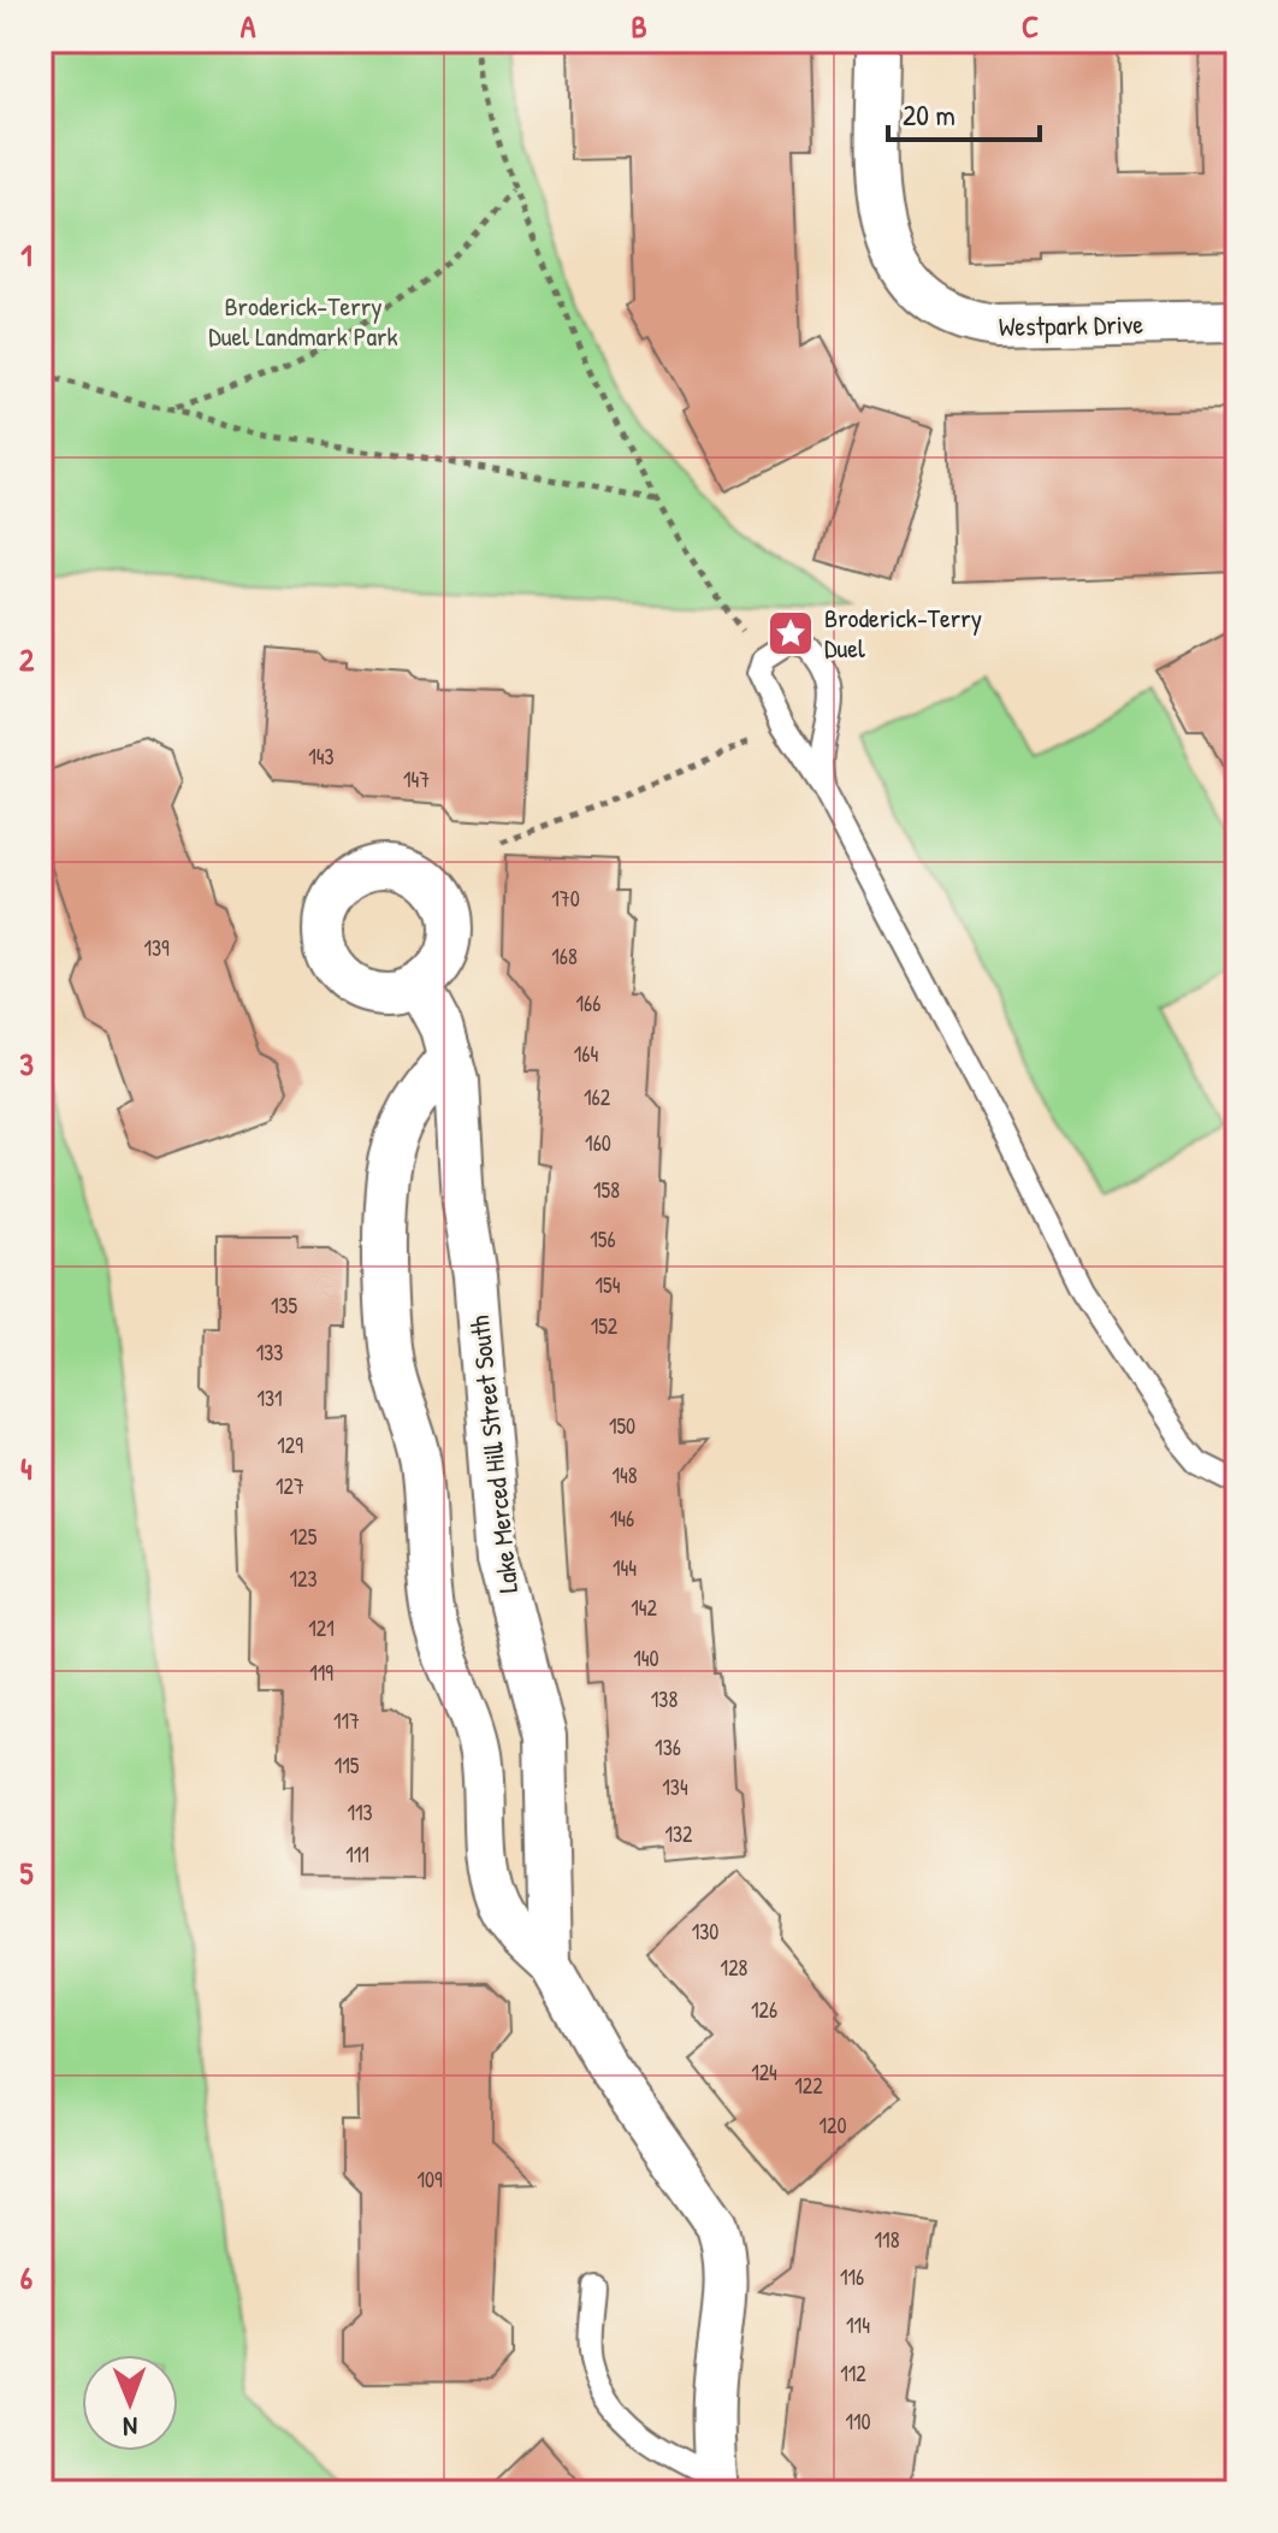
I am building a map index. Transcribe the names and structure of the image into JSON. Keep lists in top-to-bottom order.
{
  "streets": {
    "street": ["Westpark Drive", "Lake Merced Hill Street South"]
  },
  "parks": ["Broderick-Terry Duel Landmark Park"],
  "places": {
    "place": ["Broderick-Terry Duel"]
  },
  "house_numbers": [
    "143",
    "147",
    "170",
    "139",
    "168",
    "166",
    "164",
    "162",
    "160",
    "158",
    "156",
    "154",
    "135",
    "152",
    "133",
    "131",
    "150",
    "129",
    "148",
    "127",
    "146",
    "125",
    "144",
    "123",
    "142",
    "121",
    "140",
    "119",
    "138",
    "117",
    "136",
    "115",
    "134",
    "113",
    "132",
    "111",
    "130",
    "128",
    "126",
    "124",
    "122",
    "120",
    "109",
    "118",
    "116",
    "114",
    "112",
    "110"
  ],
  "scale_bar": "20 m",
  "north": "bottom",
  "grid": {
    "columns": ["A", "B", "C"],
    "rows": [
      "1",
      "2",
      "3",
      "4",
      "5",
      "6"
    ]
  }
}
